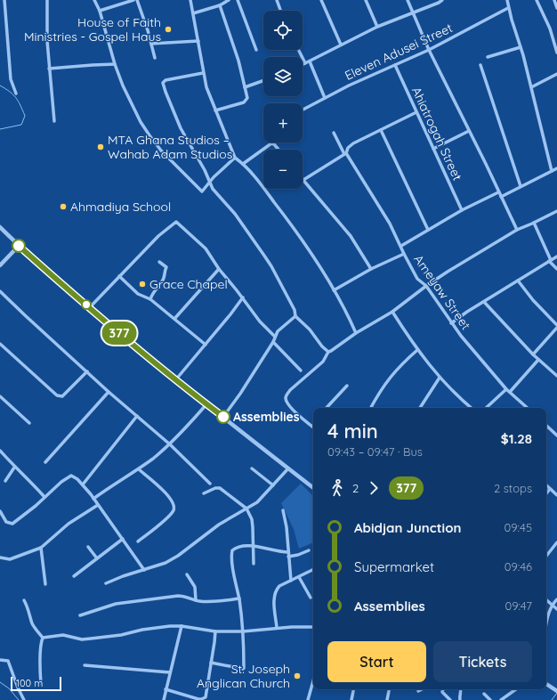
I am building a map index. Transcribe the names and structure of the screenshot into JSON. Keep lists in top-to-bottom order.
{
  "streets": {
    "street": ["Eleven Adusei Street", "Ahiatrogah Street", "Ameyaw Street"]
  },
  "crossings": [
    ["Eleven Adusei Street", "Ahiatrogah Street"]
  ],
  "places": [
    "House of Faith Ministries - Gospel Haus",
    "MTA Ghana Studios – Wahab Adam Studios",
    "Ahmadiya School",
    "Grace Chapel",
    "Assemblies",
    "St. Joseph Anglican Church"
  ],
  "lines": ["bus line 377"],
  "scale_bar": "100 m",
  "page": {
    "on_map": "377",
    "map_buttons": ["+", "−"],
    "heading": ["4 min", "09:43 – 09:47 · Bus", "$1.28"],
    "legs": ["2", "377", "2 stops"],
    "list": [
      {
        "name": "Abidjan Junction",
        "value": "09:45"
      },
      {
        "name": "Supermarket",
        "value": "09:46"
      },
      {
        "name": "Assemblies",
        "value": "09:47"
      }
    ],
    "buttons": ["Start", "Tickets"],
    "scale": "100 m"
  }
}
